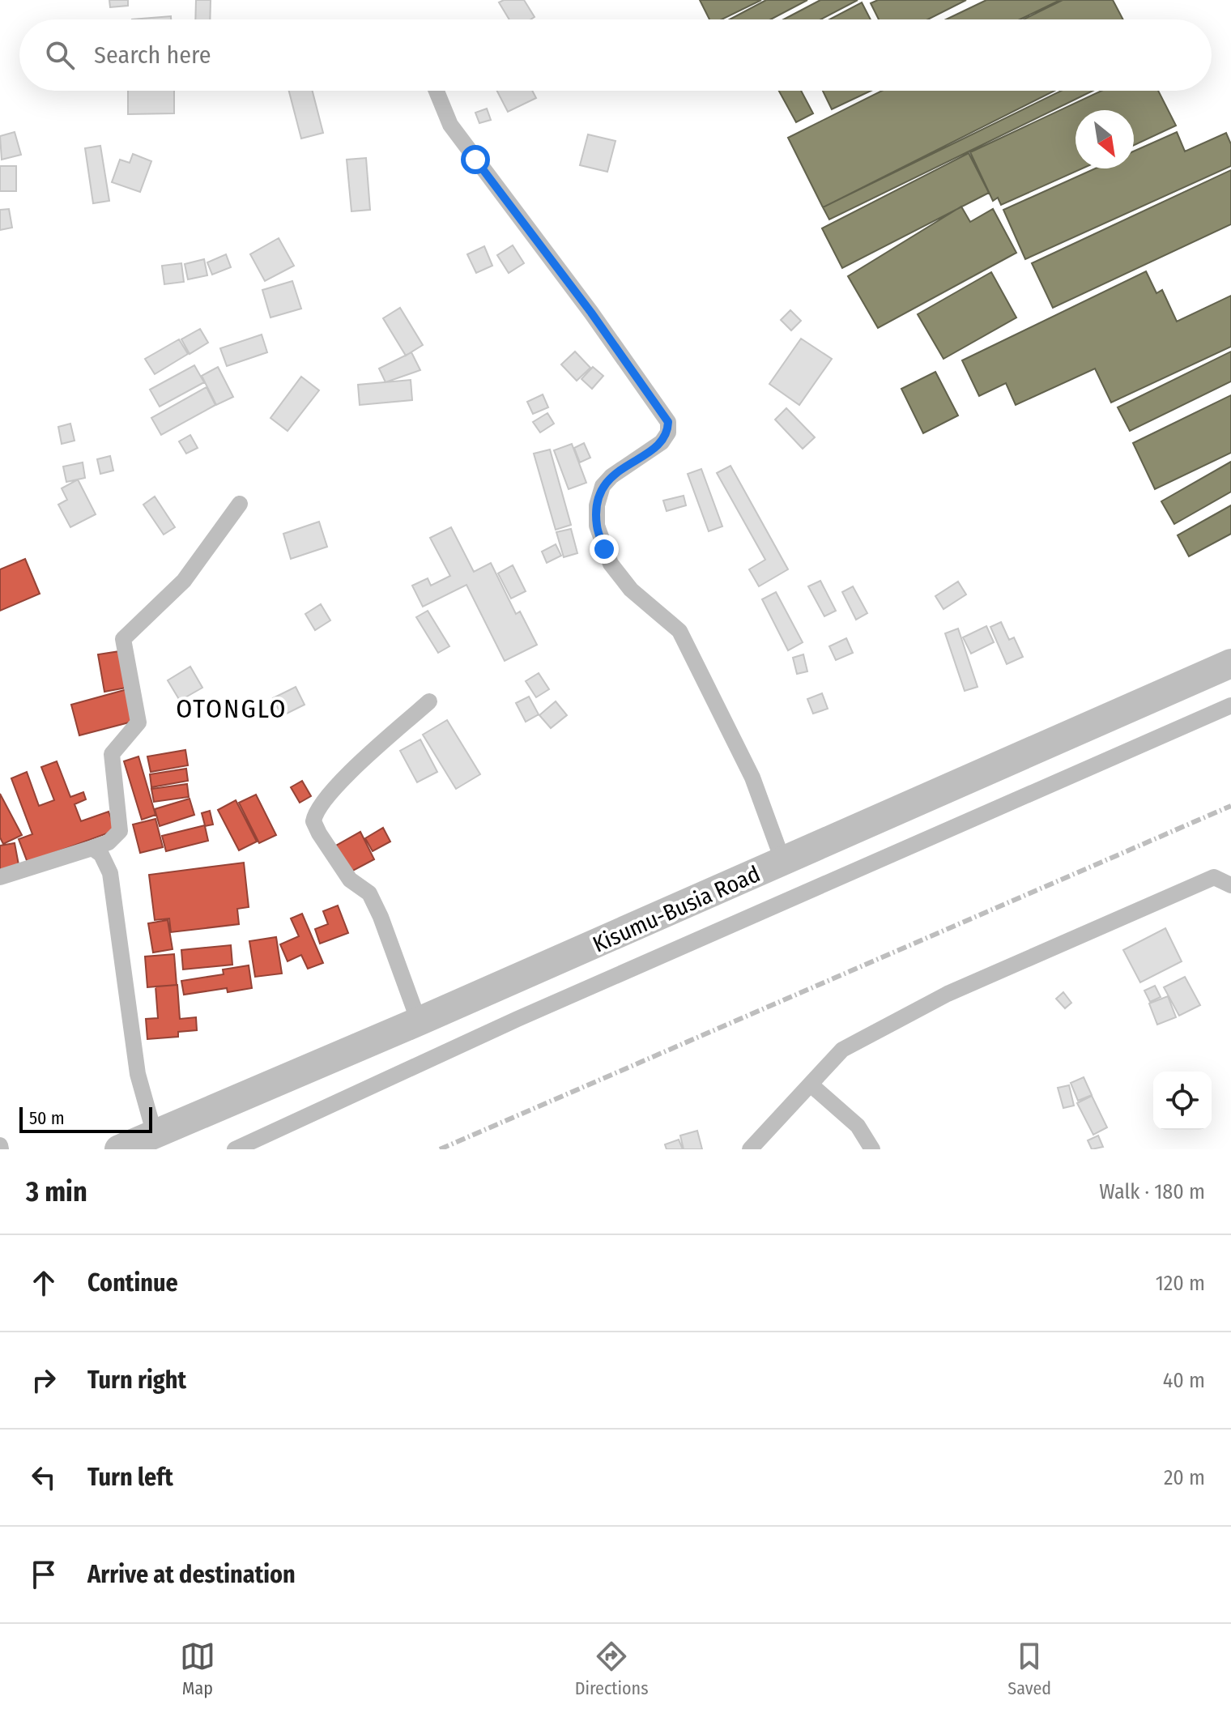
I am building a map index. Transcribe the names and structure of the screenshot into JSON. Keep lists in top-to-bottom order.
{
  "streets": {
    "highway": ["Kisumu-Busia Road"]
  },
  "districts": ["OTONGLO"],
  "scale_bar": "50 m",
  "north": "bottom right",
  "page": {
    "search": "Search here",
    "scale": "50 m",
    "heading": ["3 min", "Walk · 180 m"],
    "list": [
      ["Continue", "120 m"],
      ["Turn right", "40 m"],
      ["Turn left", "20 m"],
      "Arrive at destination"
    ],
    "nav": ["Map", "Directions", "Saved"]
  }
}
